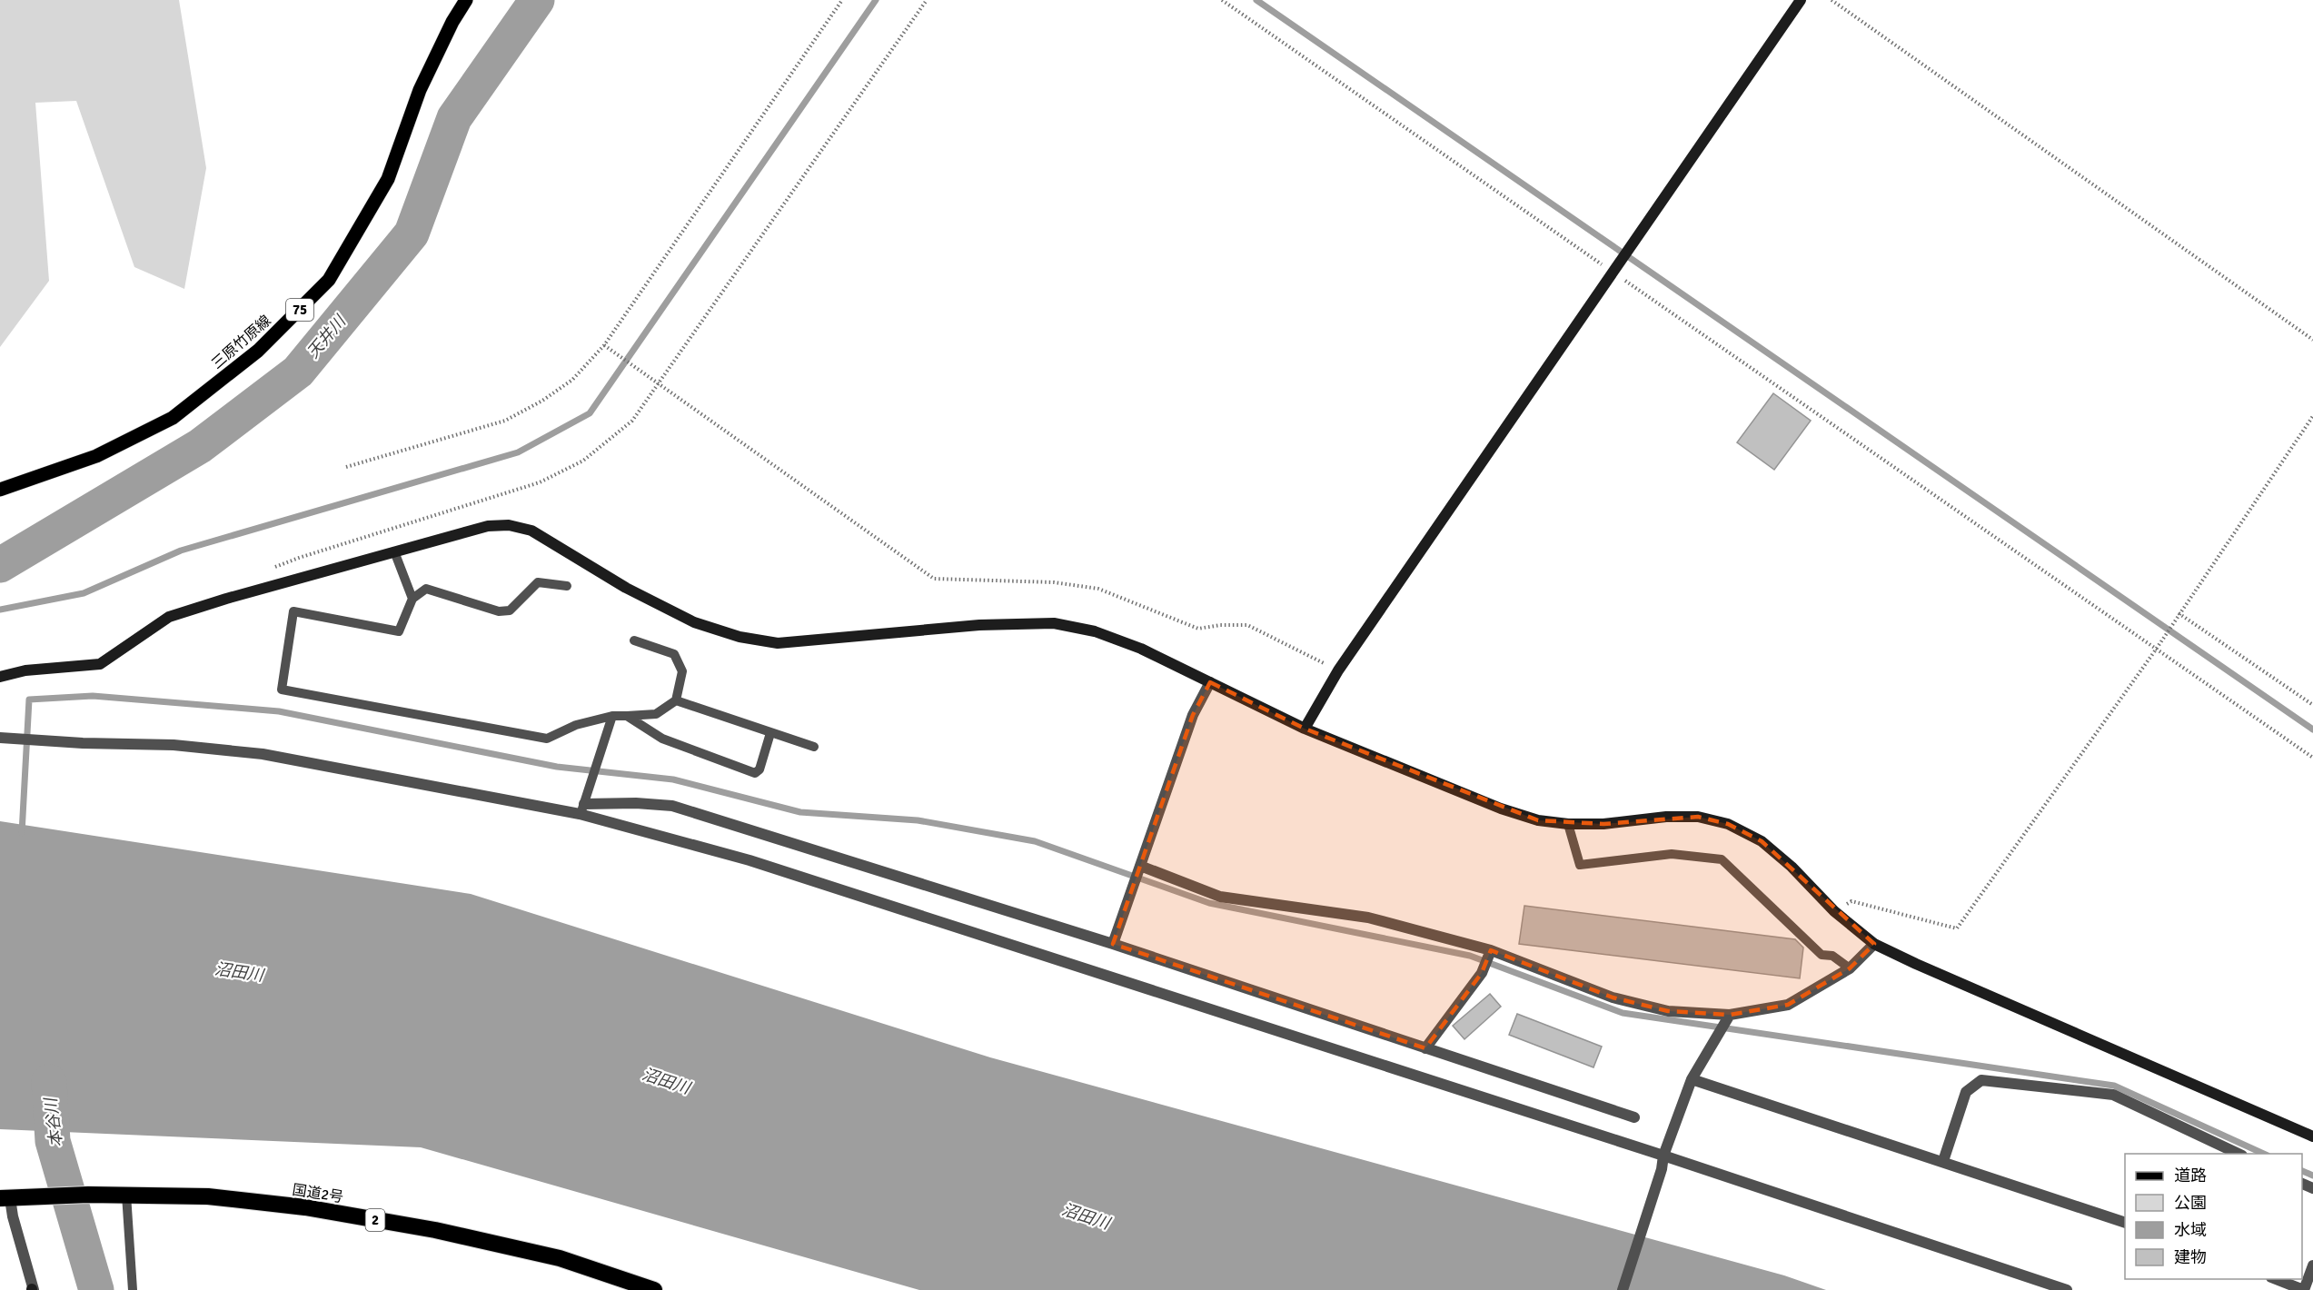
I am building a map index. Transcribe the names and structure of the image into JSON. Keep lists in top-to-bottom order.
{
  "streets": {
    "highway": ["国道2号", "2"],
    "main road": ["75", "三原竹原線"]
  },
  "water": ["天井川", "沼田川", "本谷川"],
  "legend": [
    "道路",
    "公園",
    "水域",
    "建物"
  ]
}
